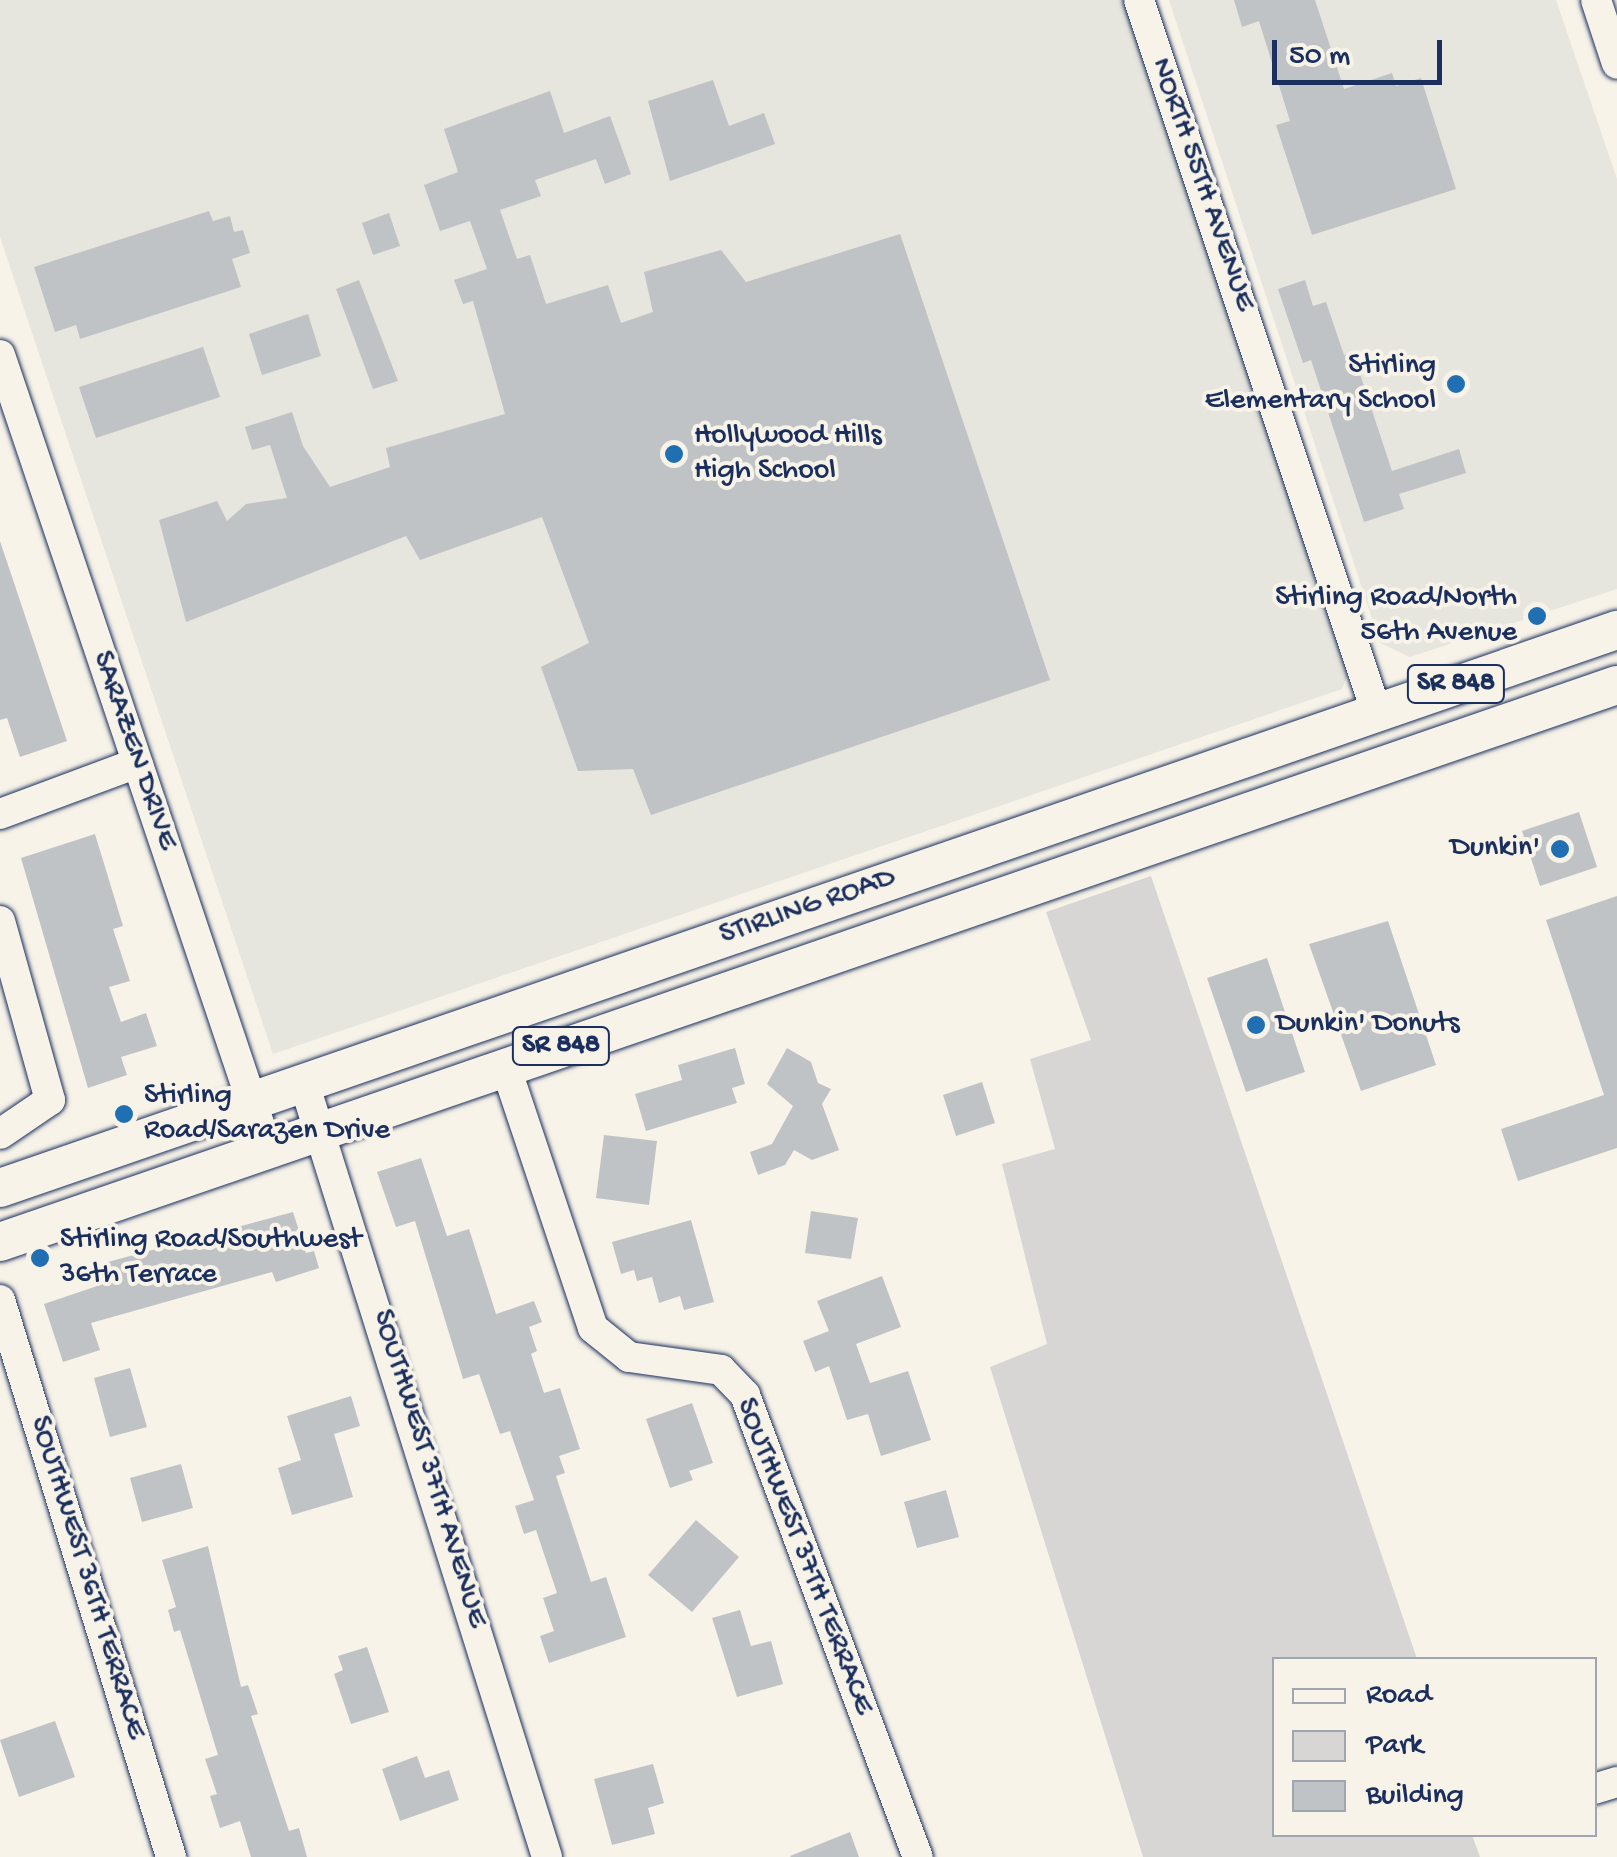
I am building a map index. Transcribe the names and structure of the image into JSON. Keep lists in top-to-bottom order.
{
  "streets": {
    "main road": ["SR 848", "STIRLING ROAD"],
    "street": [
      "NORTH 55TH AVENUE",
      "SARAZEN DRIVE",
      "SOUTHWEST 37TH AVENUE",
      "SOUTHWEST 37TH TERRACE",
      "SOUTHWEST 36TH TERRACE"
    ]
  },
  "crossings": [
    ["NORTH 55TH AVENUE", "STIRLING ROAD"],
    ["SARAZEN DRIVE", "STIRLING ROAD"],
    ["STIRLING ROAD", "SOUTHWEST 37TH AVENUE"],
    ["STIRLING ROAD", "SOUTHWEST 37TH TERRACE"]
  ],
  "places": [
    "Stirling Elementary School",
    "Hollywood Hills High School",
    "Stirling Road/North 56th Avenue",
    "Dunkin'",
    "Dunkin' Donuts",
    "Stirling Road/Sarazen Drive",
    "Stirling Road/Southwest 36th Terrace"
  ],
  "legend": ["Road", "Park", "Building"],
  "scale_bar": "50 m"
}
